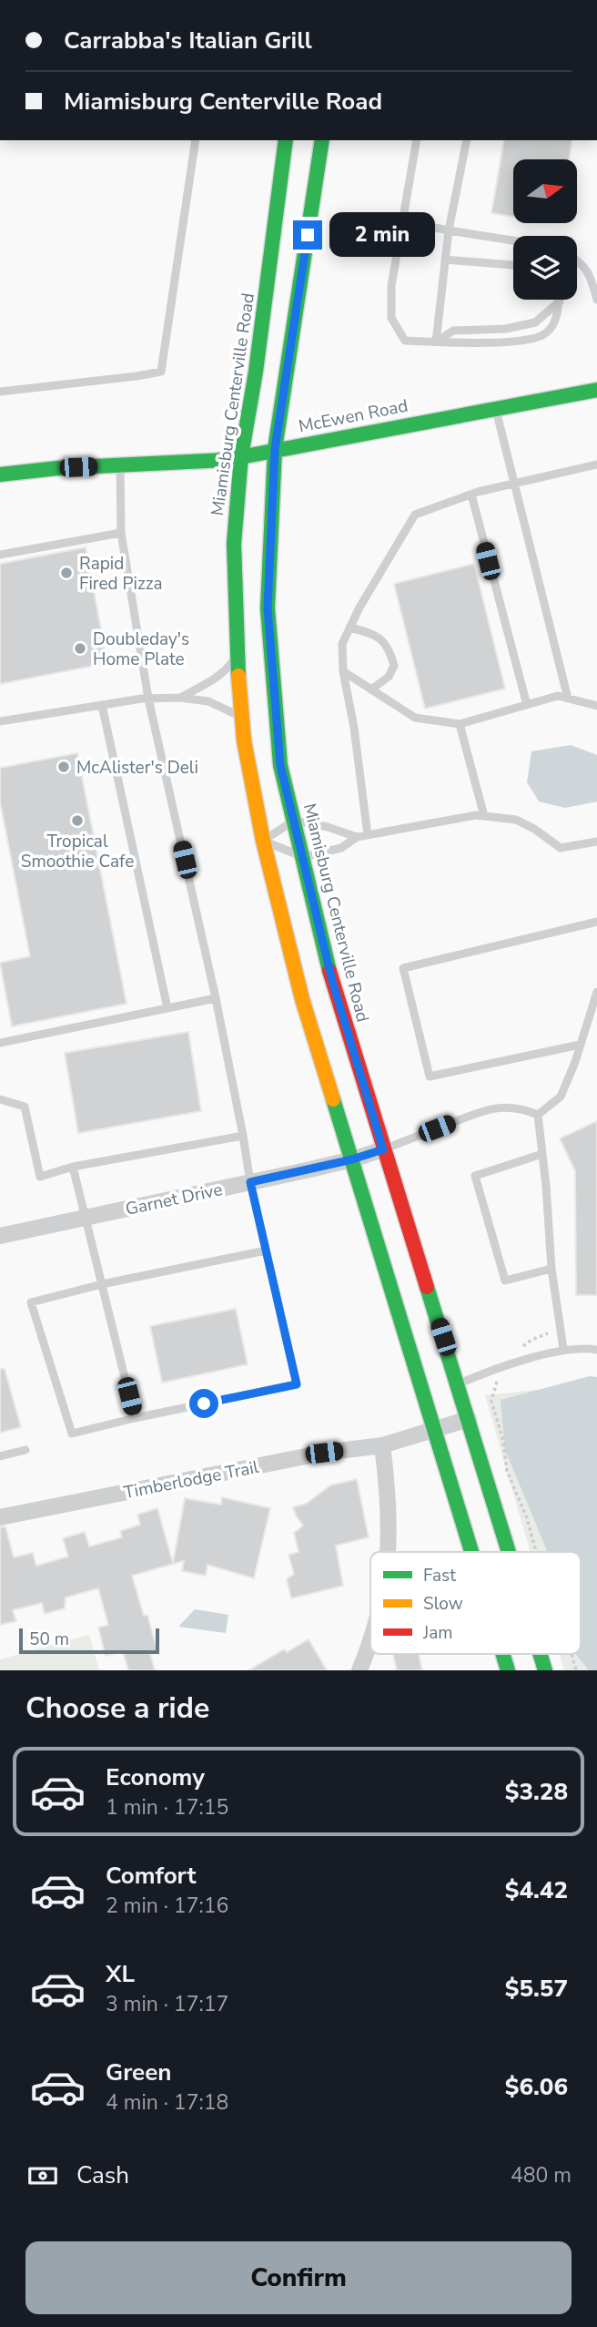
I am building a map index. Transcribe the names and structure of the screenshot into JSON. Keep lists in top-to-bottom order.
{
  "streets": {
    "main road": ["Miamisburg Centerville Road", "McEwen Road"],
    "street": ["Garnet Drive", "Timberlodge Trail"]
  },
  "crossings": [
    ["Miamisburg Centerville Road", "McEwen Road"],
    ["Miamisburg Centerville Road", "Garnet Drive"],
    ["Miamisburg Centerville Road", "Timberlodge Trail"]
  ],
  "places": [
    "Rapid Fired Pizza",
    "Doubleday's Home Plate",
    "McAlister's Deli",
    "Tropical Smoothie Cafe"
  ],
  "legend": ["Fast", "Slow", "Jam"],
  "scale_bar": "50 m",
  "north": "right",
  "page": {
    "banner": ["Carrabba's Italian Grill", "Miamisburg Centerville Road"],
    "bubble": "2 min",
    "scale": "50 m",
    "heading": "Choose a ride",
    "list": [
      {
        "name": "Economy",
        "note": "1 min · 17:15",
        "value": "$3.28"
      },
      {
        "name": "Comfort",
        "note": "2 min · 17:16",
        "value": "$4.42"
      },
      {
        "name": "XL",
        "note": "3 min · 17:17",
        "value": "$5.57"
      },
      {
        "name": "Green",
        "note": "4 min · 17:18",
        "value": "$6.06"
      }
    ],
    "pay": ["Cash", "480 m"],
    "buttons": "Confirm"
  }
}
